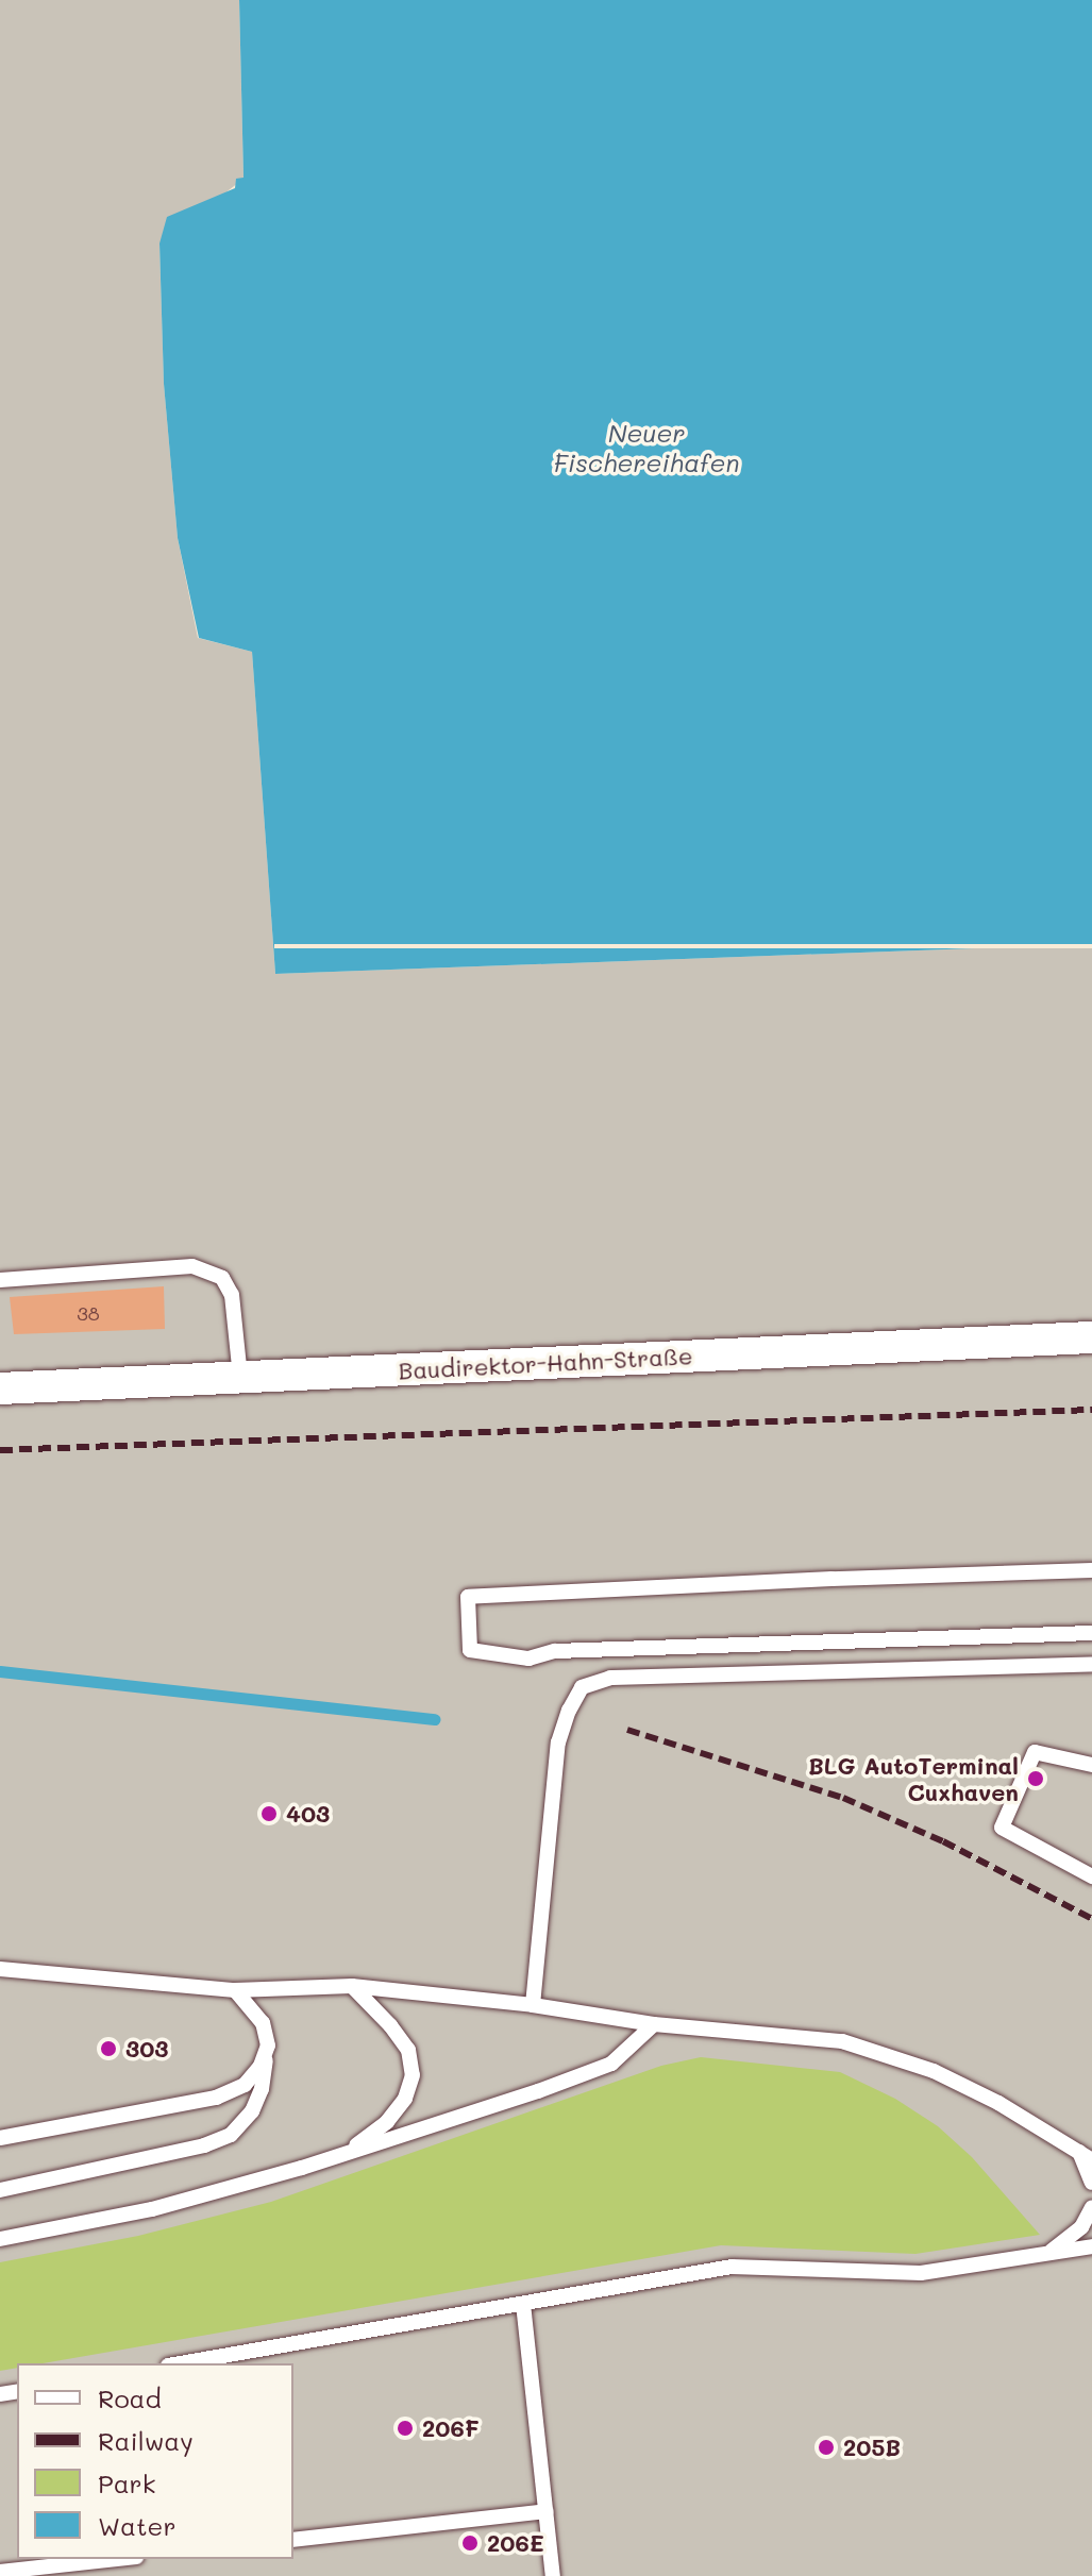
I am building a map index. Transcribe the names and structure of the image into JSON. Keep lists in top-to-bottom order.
{
  "streets": {
    "street": ["Baudirektor-Hahn-Straße"]
  },
  "water": ["Neuer Fischereihafen"],
  "places": [
    "BLG AutoTerminal Cuxhaven",
    "403",
    "303",
    "206F",
    "205B",
    "206E"
  ],
  "house_numbers": ["38"],
  "legend": [
    "Road",
    "Railway",
    "Park",
    "Water"
  ]
}
